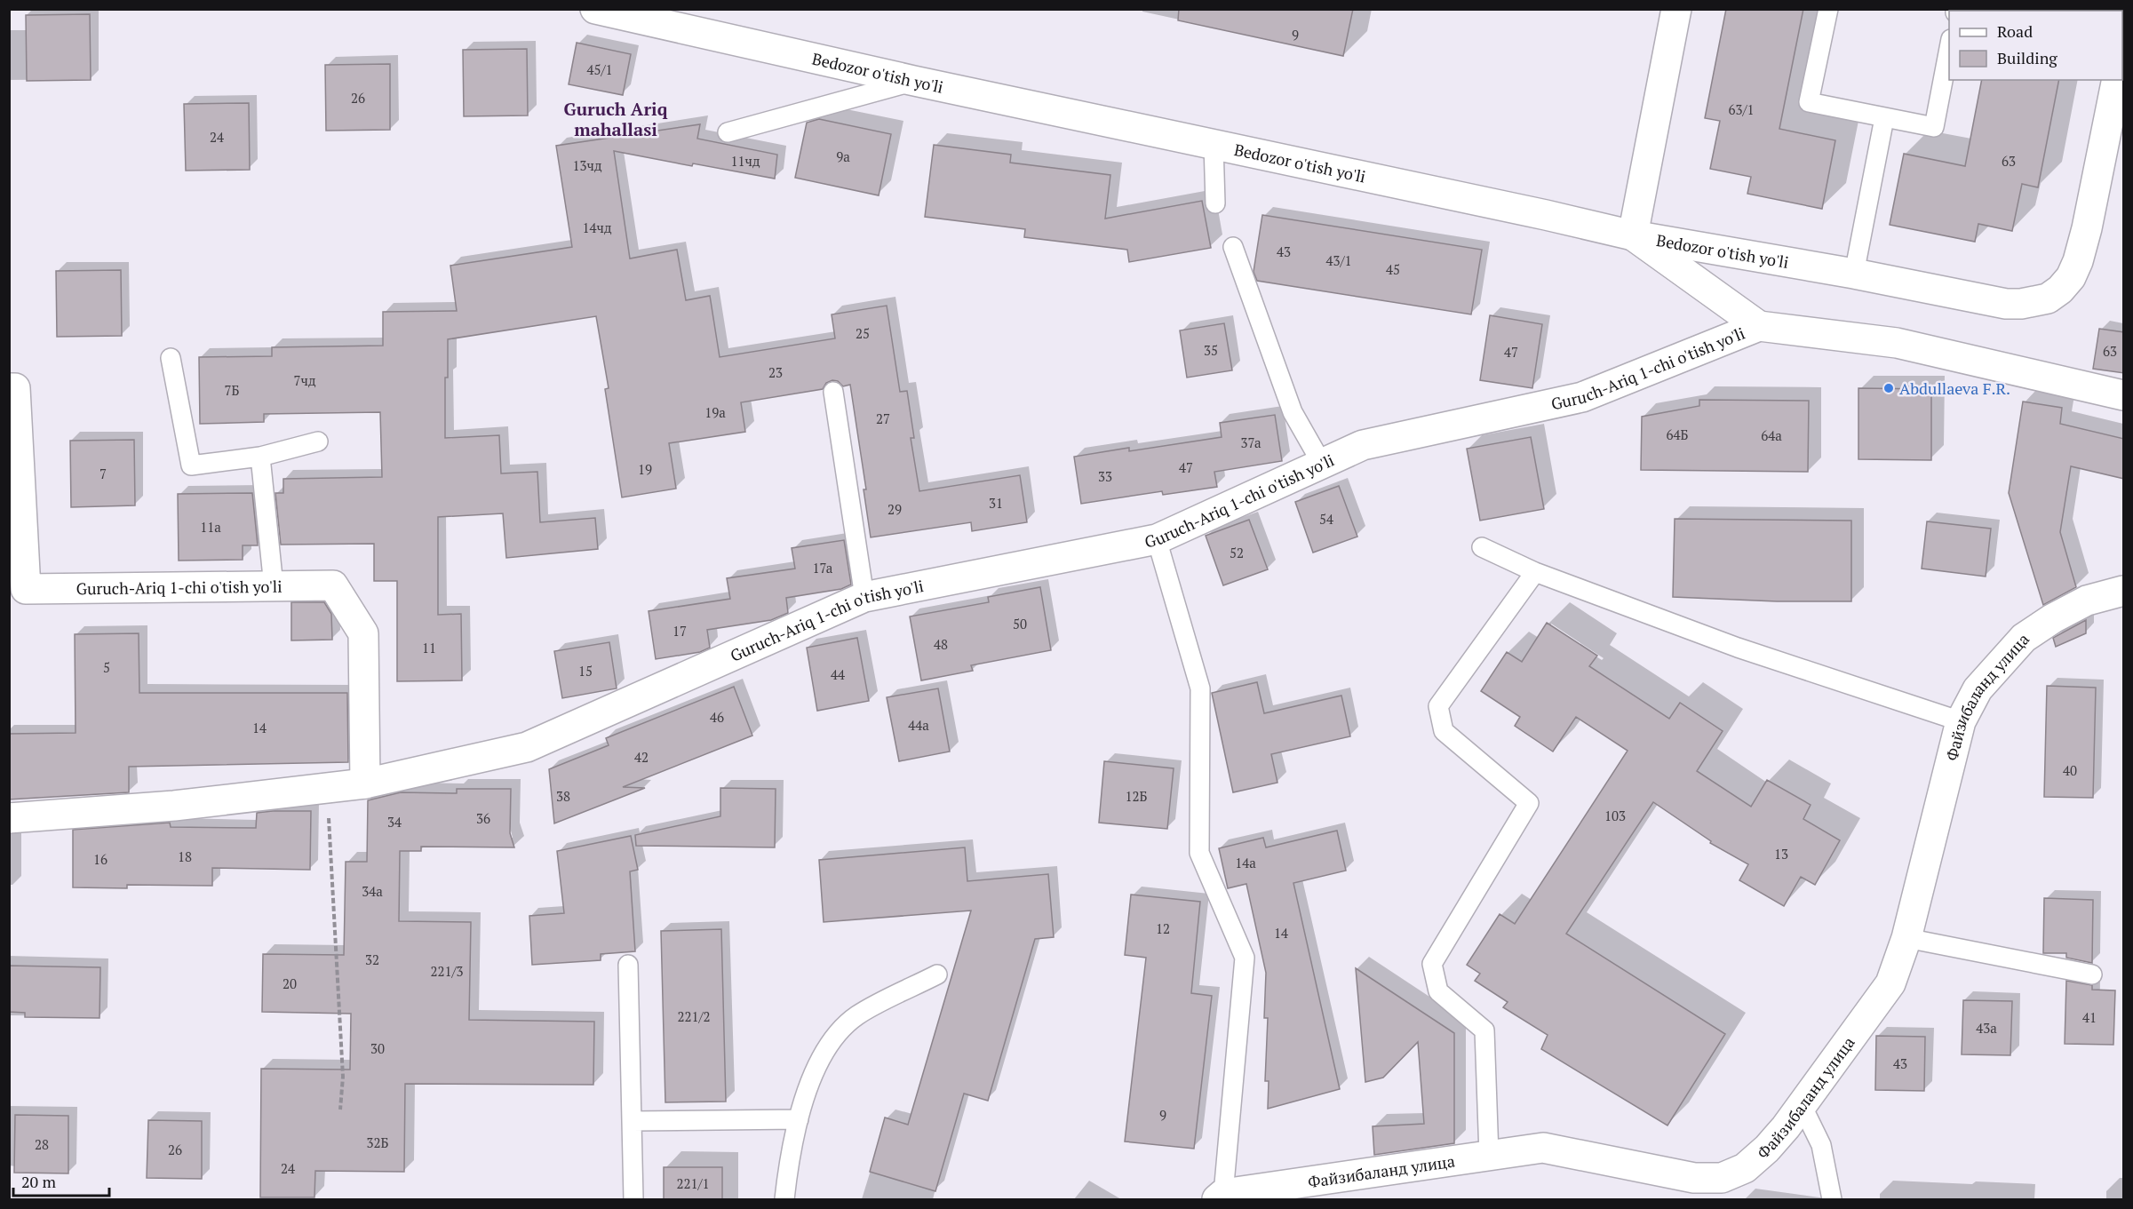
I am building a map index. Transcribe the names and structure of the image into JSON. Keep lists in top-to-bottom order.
{
  "streets": {
    "street": ["Bedozor o'tish yo'li", "Guruch-Ariq 1-chi o'tish yo'li", "Файзибаланд улица"]
  },
  "districts": ["Guruch Ariq mahallasi"],
  "places": ["Abdullaeva F.R."],
  "house_numbers": [
    "9",
    "45/1",
    "26",
    "63/1",
    "24",
    "9a",
    "11чд",
    "63",
    "13чд",
    "14чд",
    "43",
    "43/1",
    "45",
    "25",
    "35",
    "63",
    "47",
    "23",
    "7чд",
    "7Б",
    "19a",
    "27",
    "64Б",
    "64а",
    "37а",
    "47",
    "19",
    "7",
    "33",
    "31",
    "29",
    "54",
    "11а",
    "52",
    "17a",
    "50",
    "17",
    "48",
    "11",
    "5",
    "15",
    "44",
    "46",
    "44a",
    "14",
    "42",
    "40",
    "38",
    "12Б",
    "103",
    "36",
    "34",
    "13",
    "18",
    "16",
    "14а",
    "34а",
    "12",
    "14",
    "32",
    "221/3",
    "20",
    "221/2",
    "41",
    "43а",
    "30",
    "43",
    "9",
    "32Б",
    "28",
    "26",
    "24",
    "221/1"
  ],
  "legend": ["Road", "Building"],
  "scale_bar": "20 m"
}
